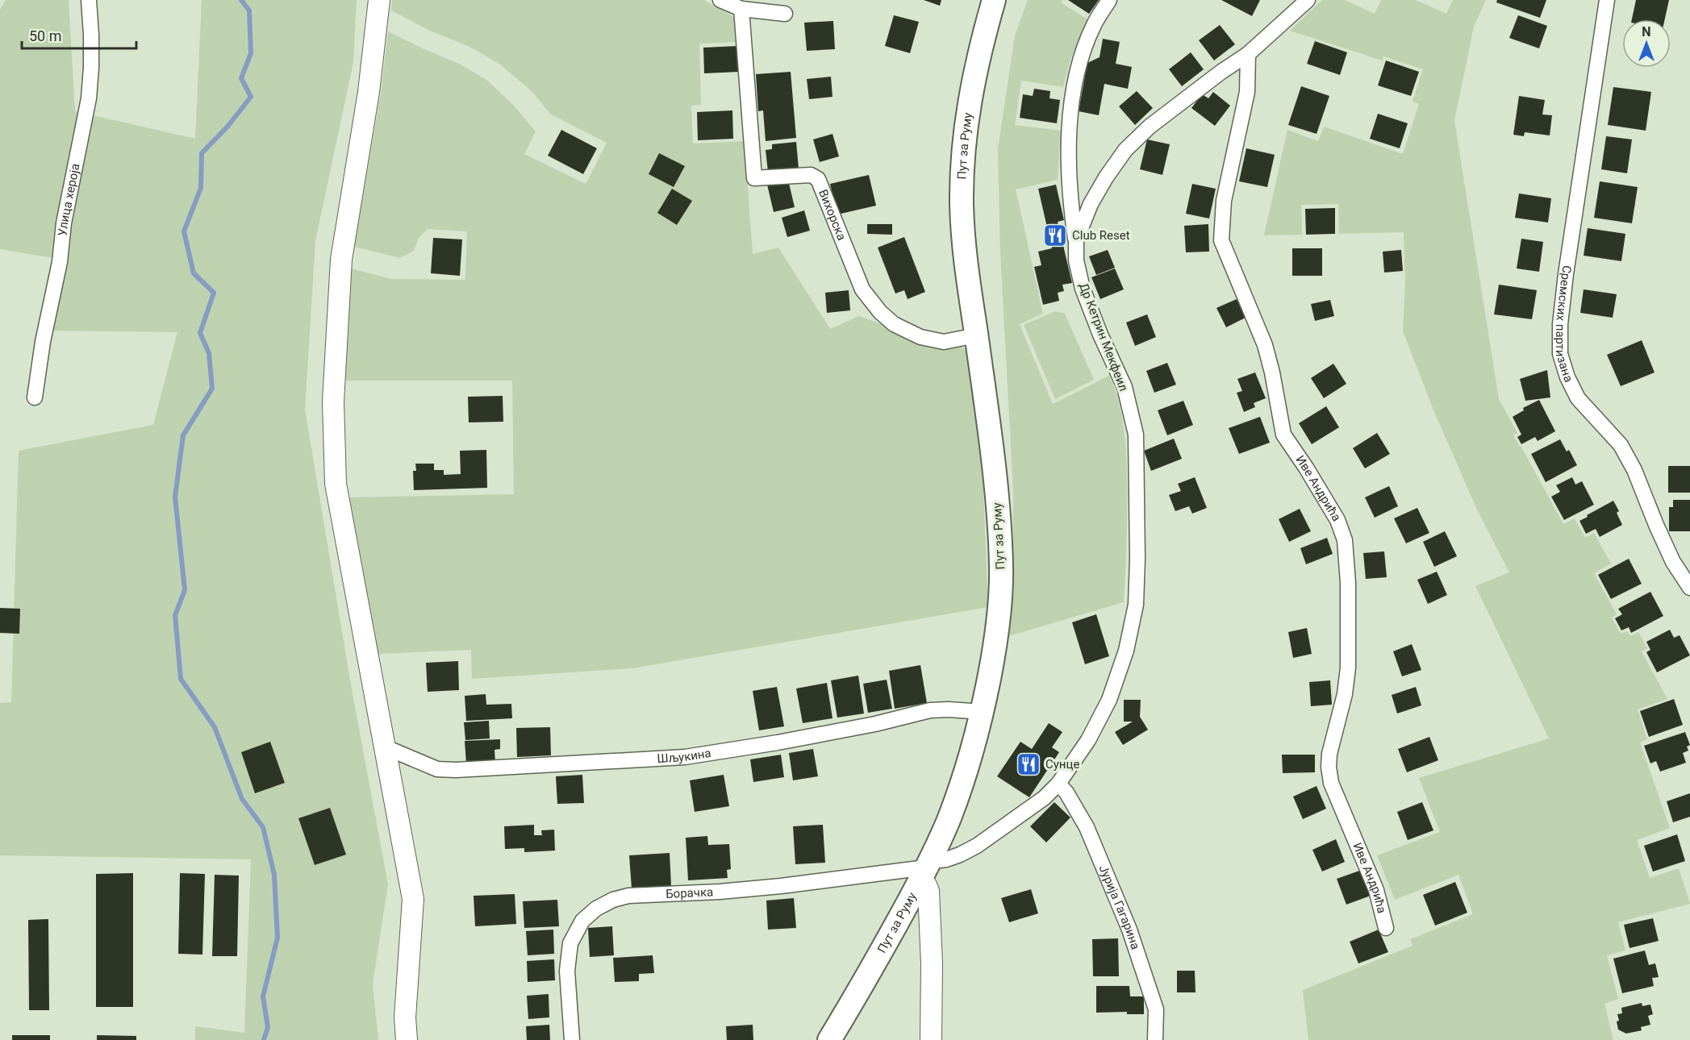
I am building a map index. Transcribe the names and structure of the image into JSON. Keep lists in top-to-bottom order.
{
  "streets": {
    "main road": ["Пут за Руму"],
    "street": [
      "Улица хероја",
      "Вихорска",
      "Сремских партизана",
      "Др Кетрин Мекфеил",
      "Иве Андрића",
      "Шљукина",
      "Борачка",
      "Јурија Гагарина"
    ]
  },
  "crossings": [
    ["Пут за Руму", "Вихорска"],
    ["Пут за Руму", "Др Кетрин Мекфеил"],
    ["Пут за Руму", "Шљукина"],
    ["Пут за Руму", "Борачка"],
    ["Др Кетрин Мекфеил", "Иве Андрића"],
    ["Др Кетрин Мекфеил", "Борачка"],
    ["Др Кетрин Мекфеил", "Јурија Гагарина"]
  ],
  "places": {
    "restaurant": ["Club Reset", "Сунце"]
  },
  "scale_bar": "50 m",
  "north": "top"
}
